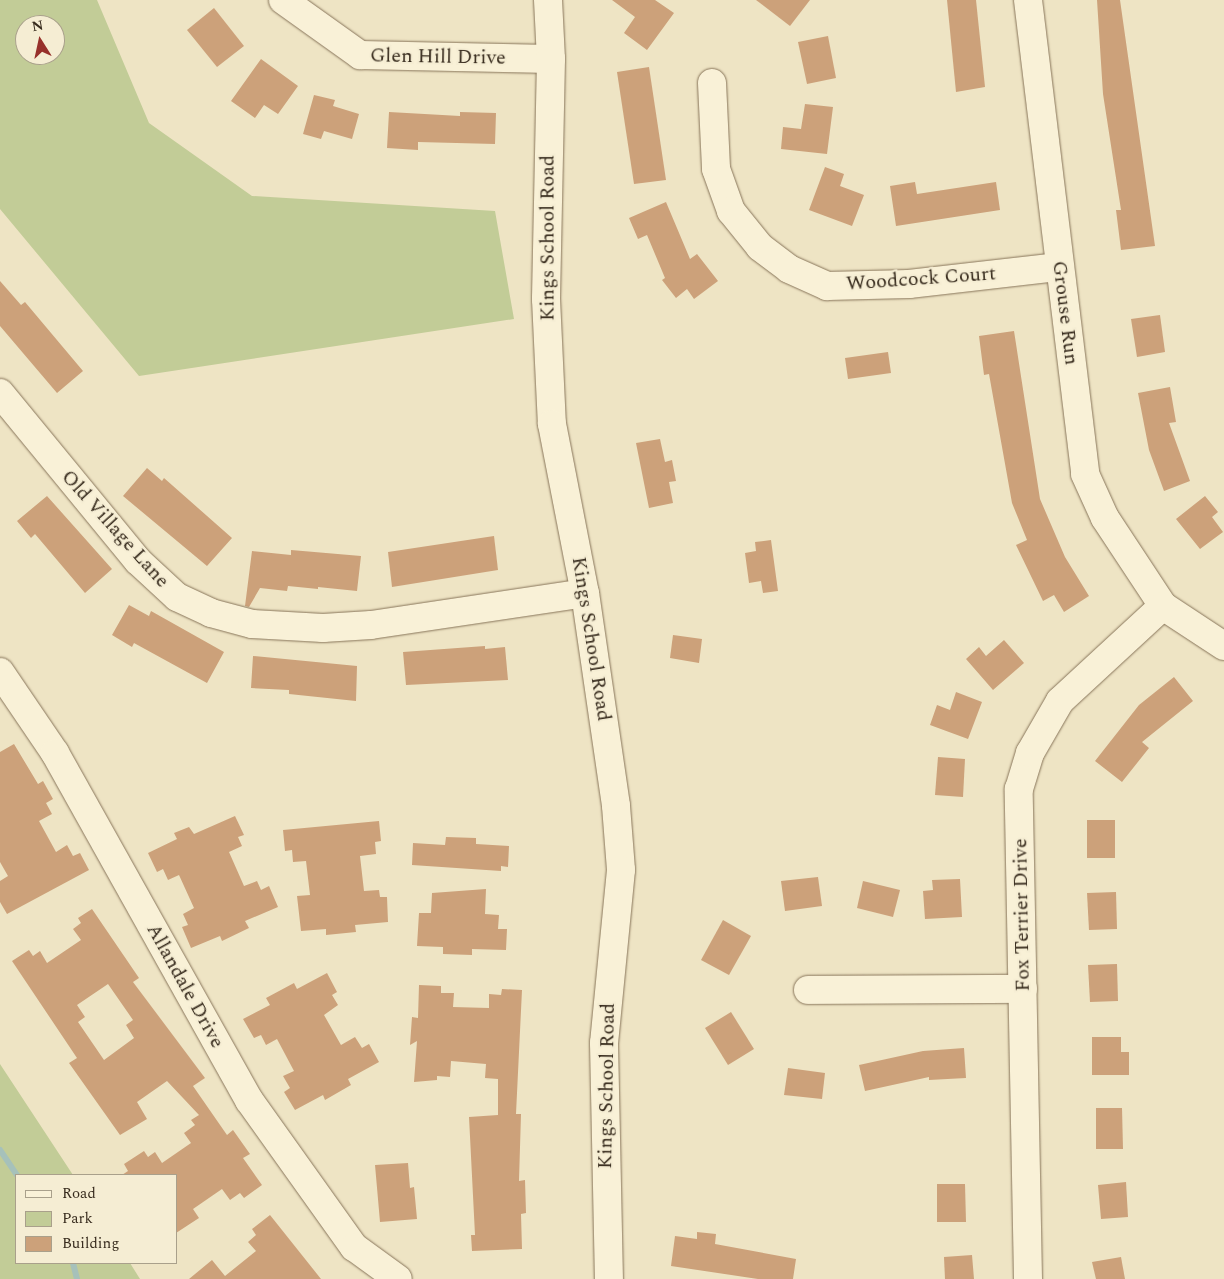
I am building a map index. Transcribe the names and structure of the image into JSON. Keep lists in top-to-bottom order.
{
  "streets": {
    "street": [
      "Glen Hill Drive",
      "Kings School Road",
      "Woodcock Court",
      "Grouse Run",
      "Old Village Lane",
      "Fox Terrier Drive",
      "Allandale Drive"
    ]
  },
  "crossings": [
    ["Glen Hill Drive", "Kings School Road"],
    ["Kings School Road", "Old Village Lane"],
    ["Woodcock Court", "Grouse Run"],
    ["Grouse Run", "Fox Terrier Drive"]
  ],
  "legend": ["Road", "Park", "Building"],
  "north": "top"
}
